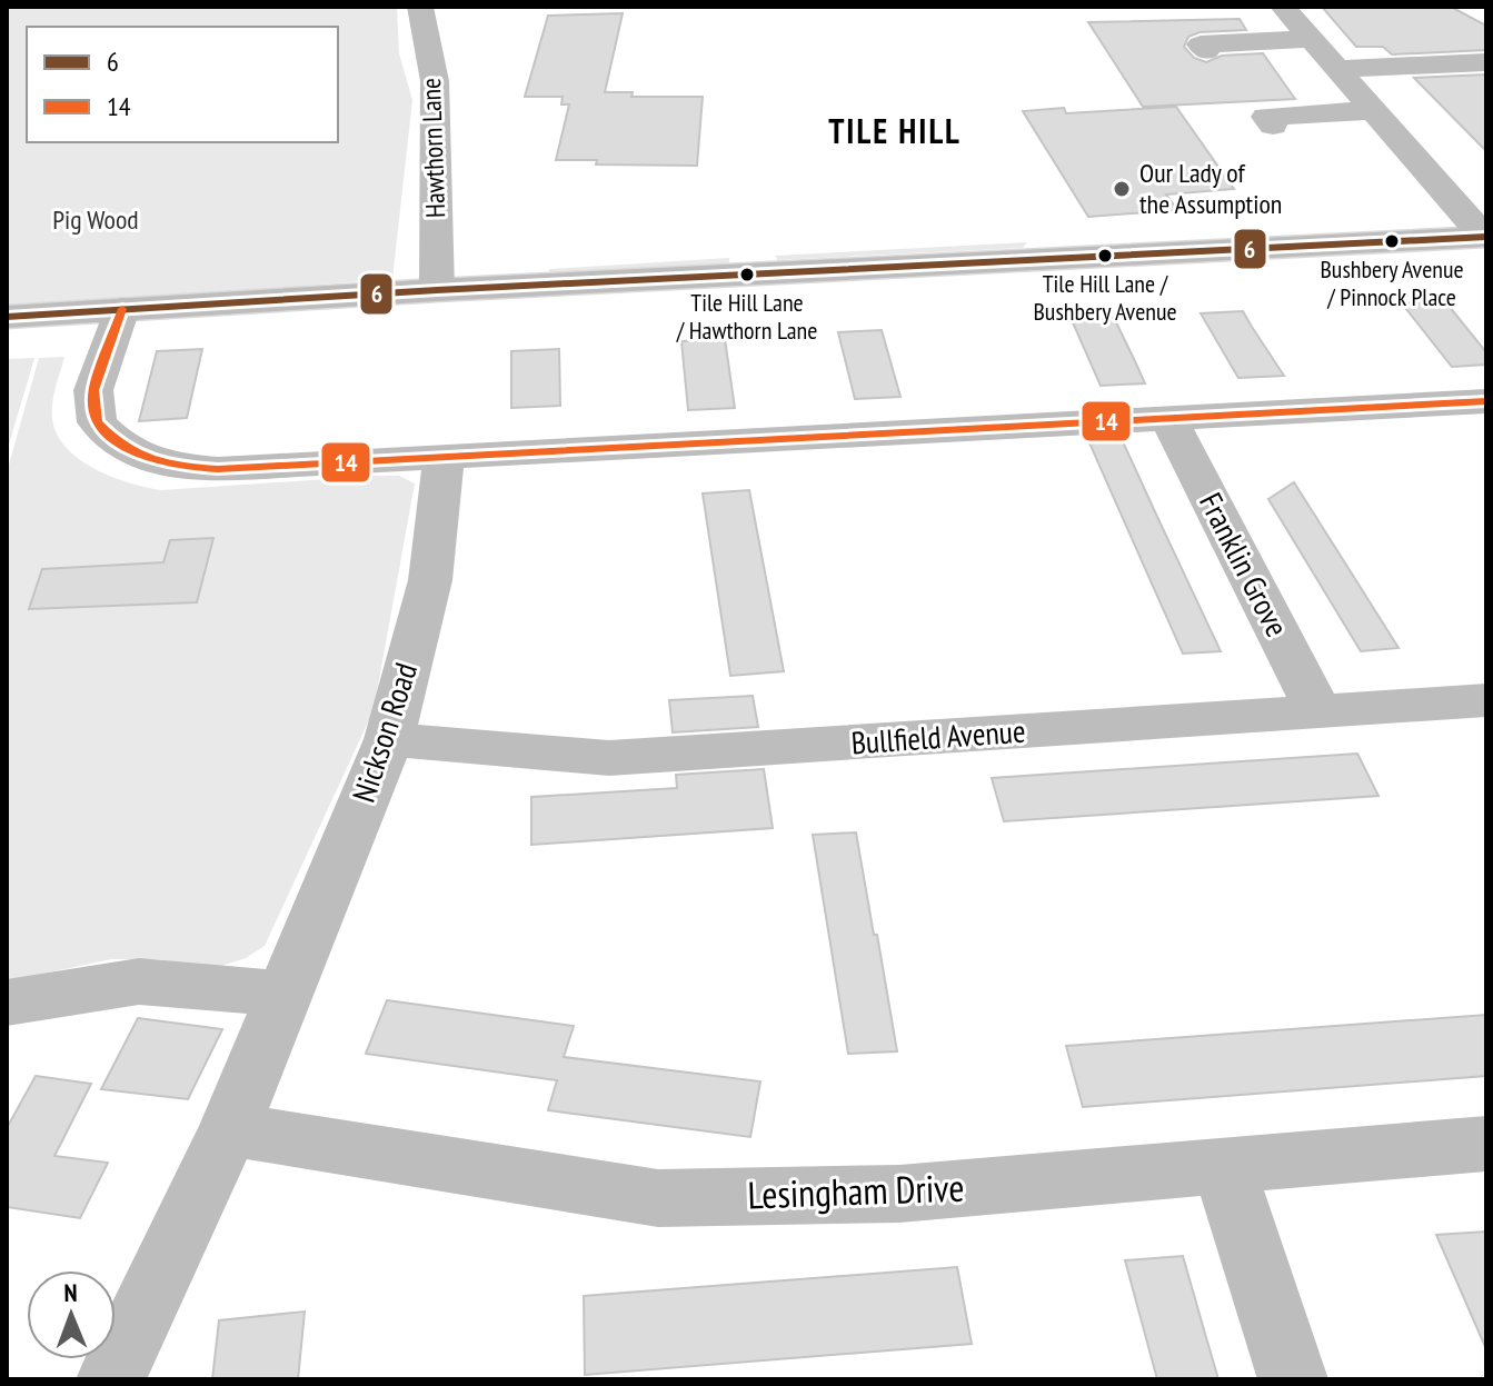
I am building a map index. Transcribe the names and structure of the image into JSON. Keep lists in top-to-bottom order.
{
  "streets": {
    "street": [
      "Hawthorn Lane",
      "Franklin Grove",
      "Nickson Road",
      "Bullfield Avenue",
      "Lesingham Drive"
    ]
  },
  "crossings": [
    ["Franklin Grove", "Bullfield Avenue"],
    ["Nickson Road", "Bullfield Avenue"],
    ["Nickson Road", "Lesingham Drive"]
  ],
  "districts": ["TILE HILL"],
  "parks": ["Pig Wood"],
  "places": [
    "Our Lady of the Assumption",
    "Bushbery Avenue / Pinnock Place",
    "Tile Hill Lane / Bushbery Avenue",
    "Tile Hill Lane / Hawthorn Lane"
  ],
  "lines": ["transit line 6", "transit line 14"],
  "legend": ["6", "14"],
  "north": "top"
}
